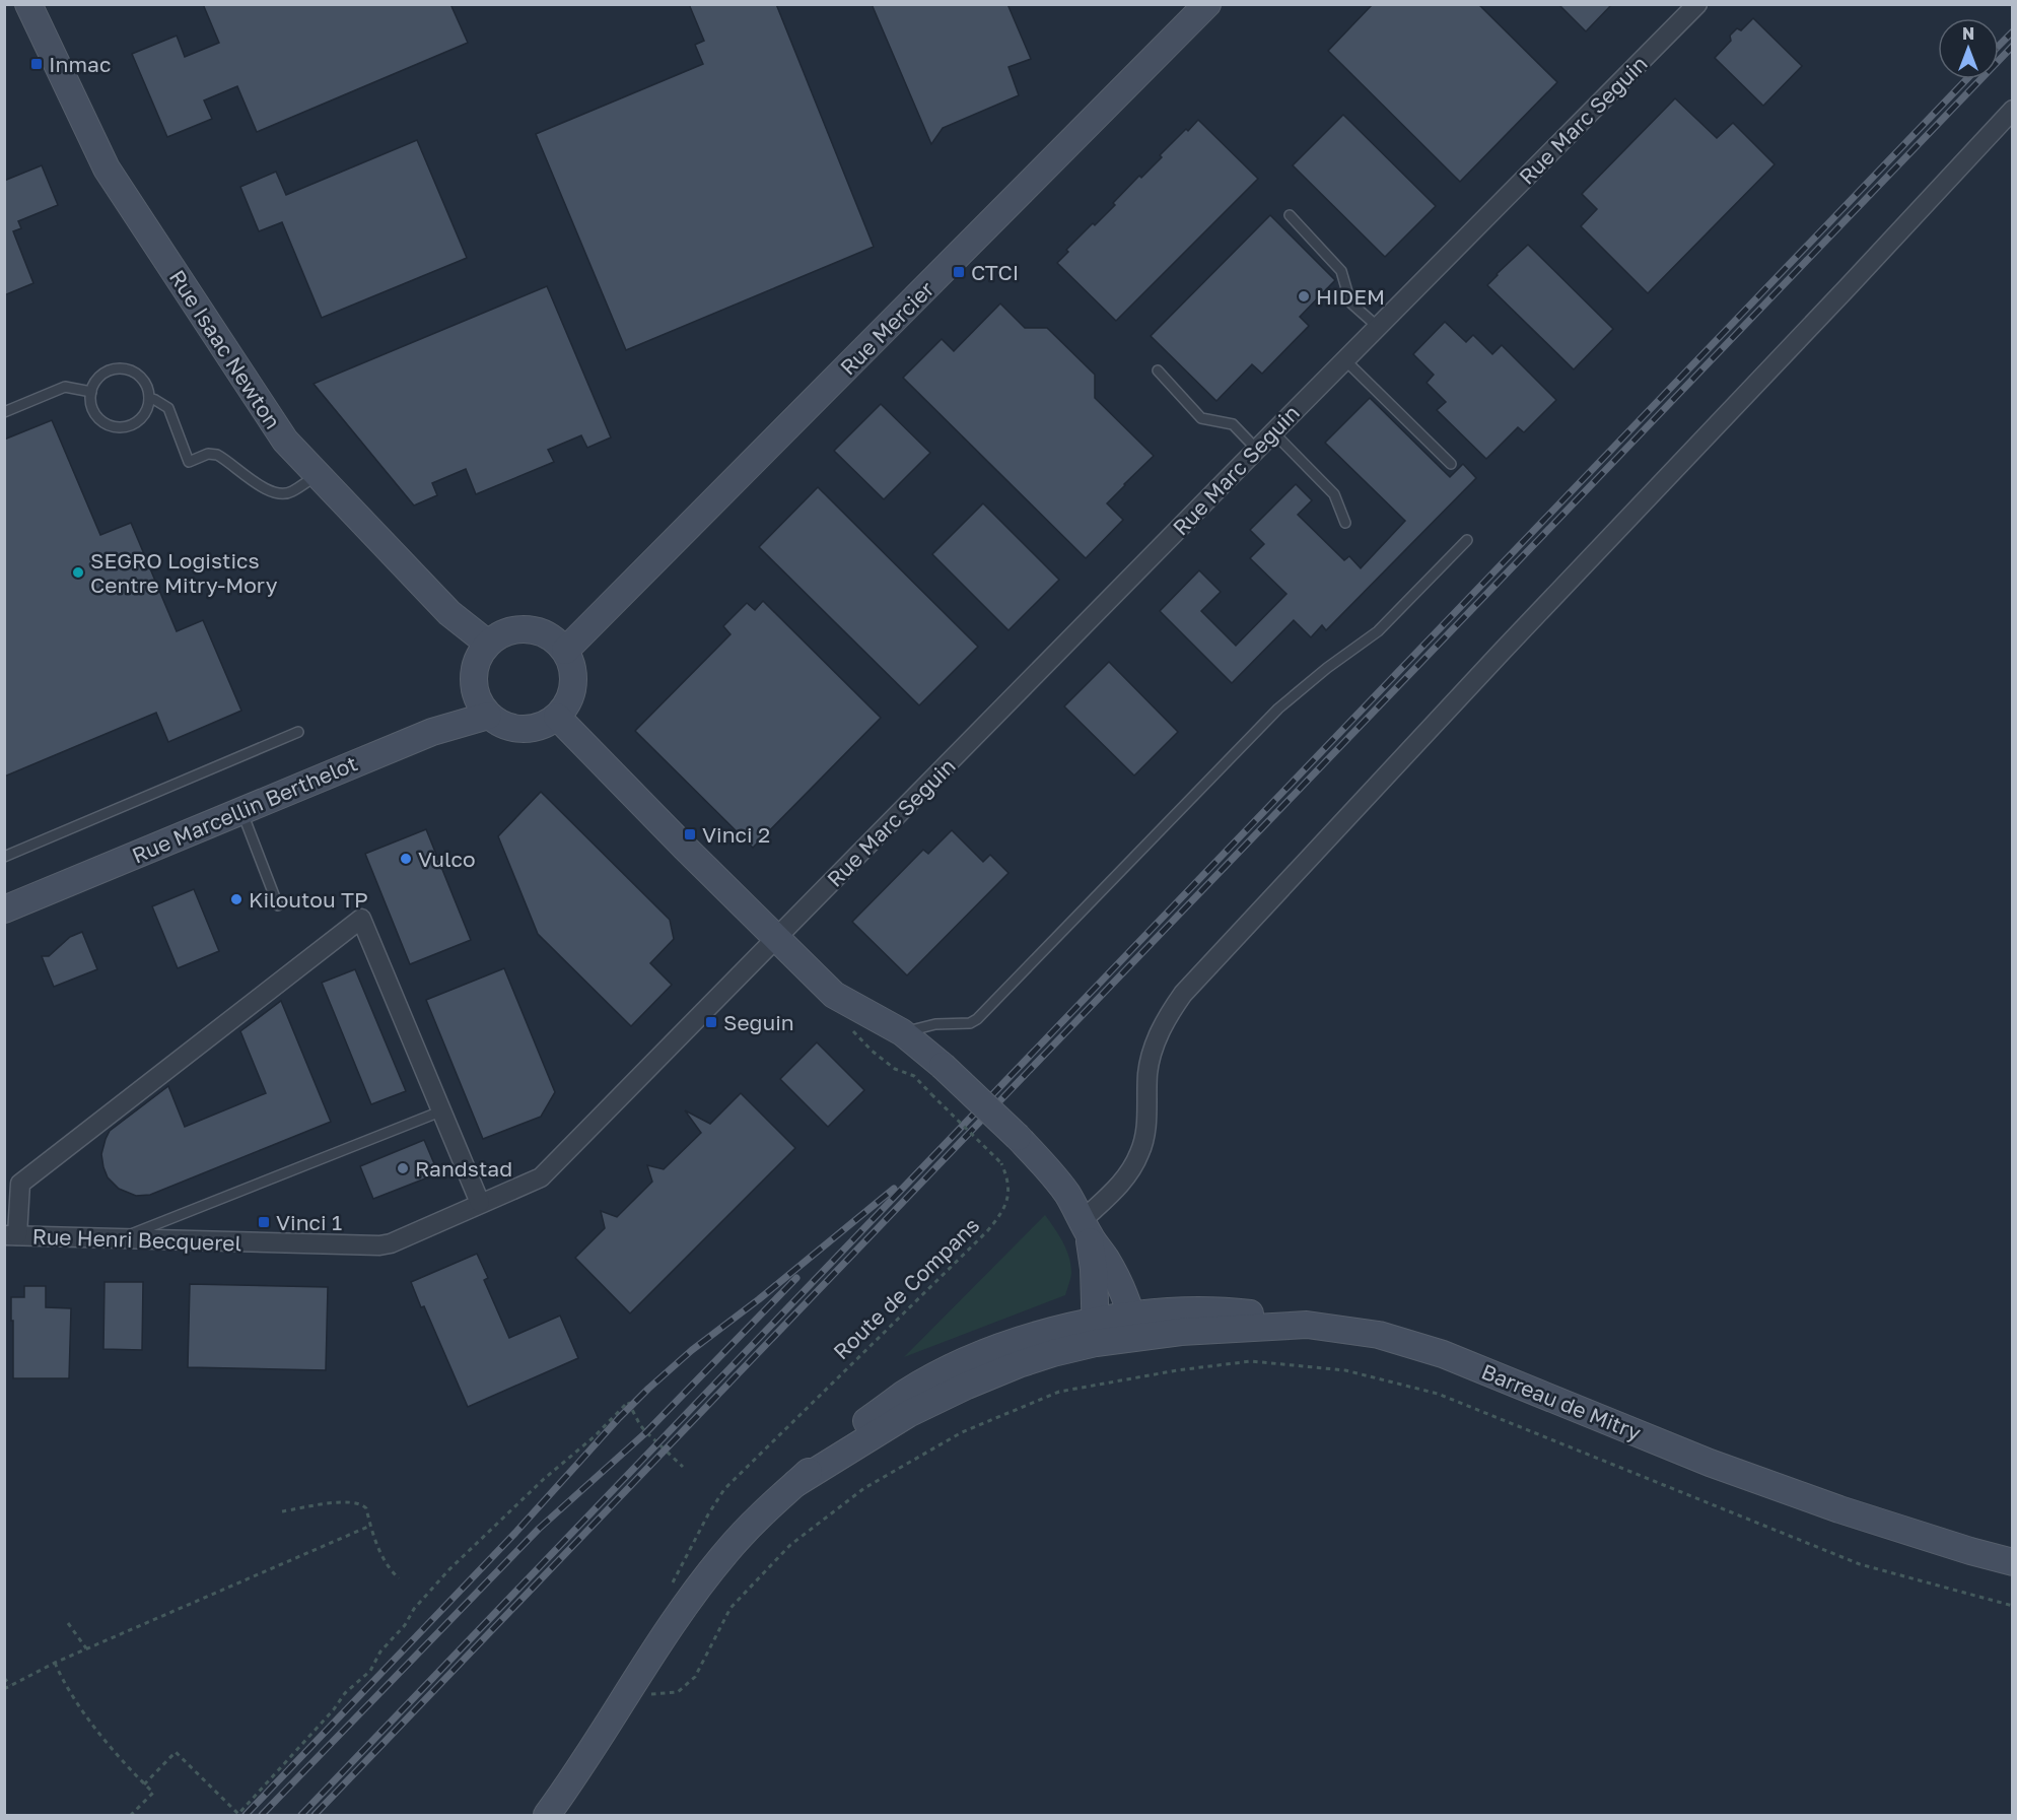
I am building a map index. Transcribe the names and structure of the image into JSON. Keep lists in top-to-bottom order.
{
  "streets": {
    "street": [
      "Rue Marc Seguin",
      "Rue Mercier",
      "Rue Isaac Newton",
      "Rue Marcellin Berthelot",
      "Rue Henri Becquerel",
      "Barreau de Mitry"
    ],
    "path": ["Route de Compans"]
  },
  "crossings": [
    ["Rue Marc Seguin", "Rue Henri Becquerel"],
    ["Rue Mercier", "Rue Isaac Newton"],
    ["Rue Mercier", "Rue Marcellin Berthelot"],
    ["Rue Isaac Newton", "Rue Marcellin Berthelot"]
  ],
  "places": {
    "transit": [
      "Inmac",
      "CTCI",
      "Vinci 2",
      "Seguin",
      "Vinci 1"
    ],
    "other": [
      "HIDEM",
      "SEGRO Logistics Centre Mitry-Mory",
      "Vulco",
      "Kiloutou TP",
      "Randstad"
    ]
  },
  "north": "top"
}
